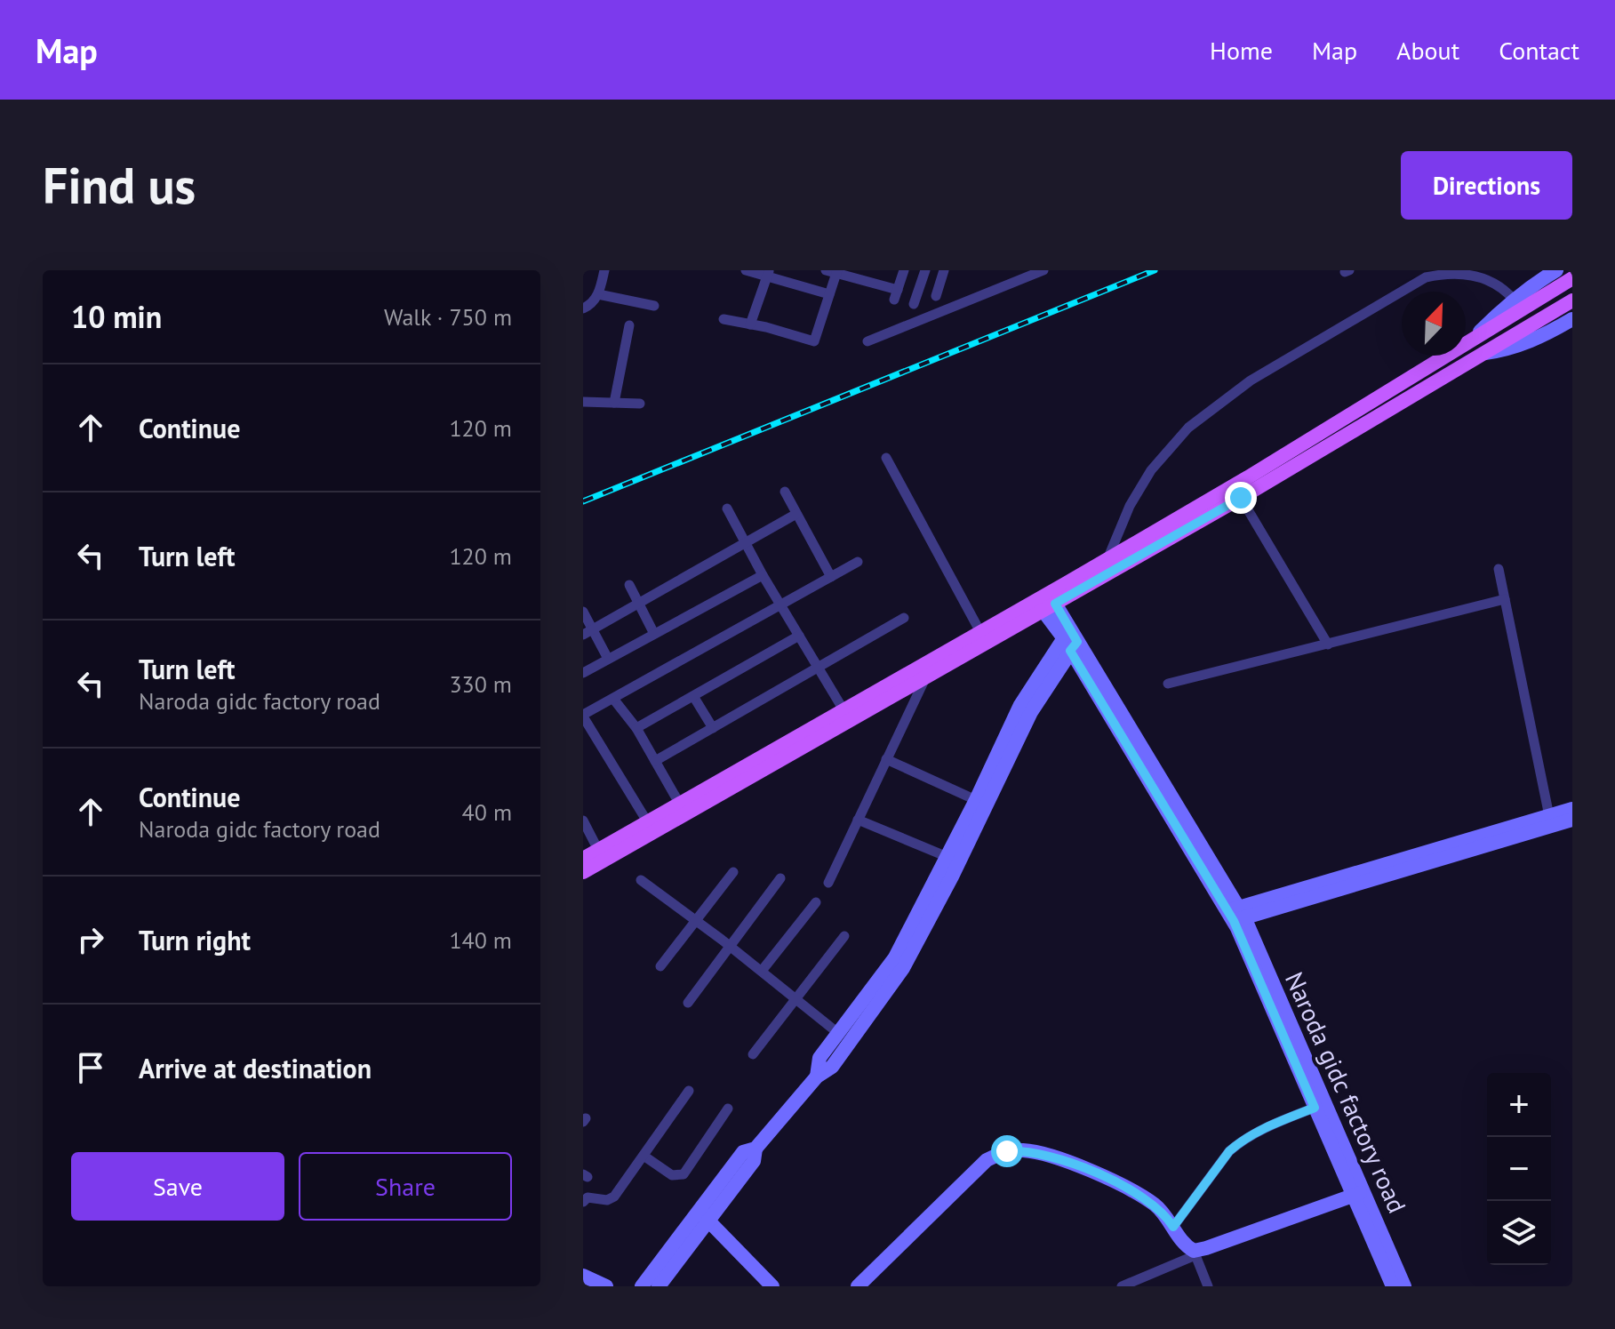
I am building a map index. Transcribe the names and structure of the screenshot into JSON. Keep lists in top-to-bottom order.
{
  "streets": {
    "street": ["Naroda gidc factory road"]
  },
  "north": "top right",
  "page": {
    "header": "Map",
    "nav": [
      "Home",
      "Map",
      "About",
      "Contact"
    ],
    "buttons": [
      "Directions",
      ["Save", "Share"]
    ],
    "title": "Find us",
    "heading": ["10 min", "Walk · 750 m"],
    "list": [
      ["Continue", "120 m"],
      ["Turn left", "120 m"],
      ["Turn left", "Naroda gidc factory road", "330 m"],
      ["Continue", "Naroda gidc factory road", "40 m"],
      ["Turn right", "140 m"],
      "Arrive at destination"
    ],
    "map_buttons": ["+", "−"]
  }
}
